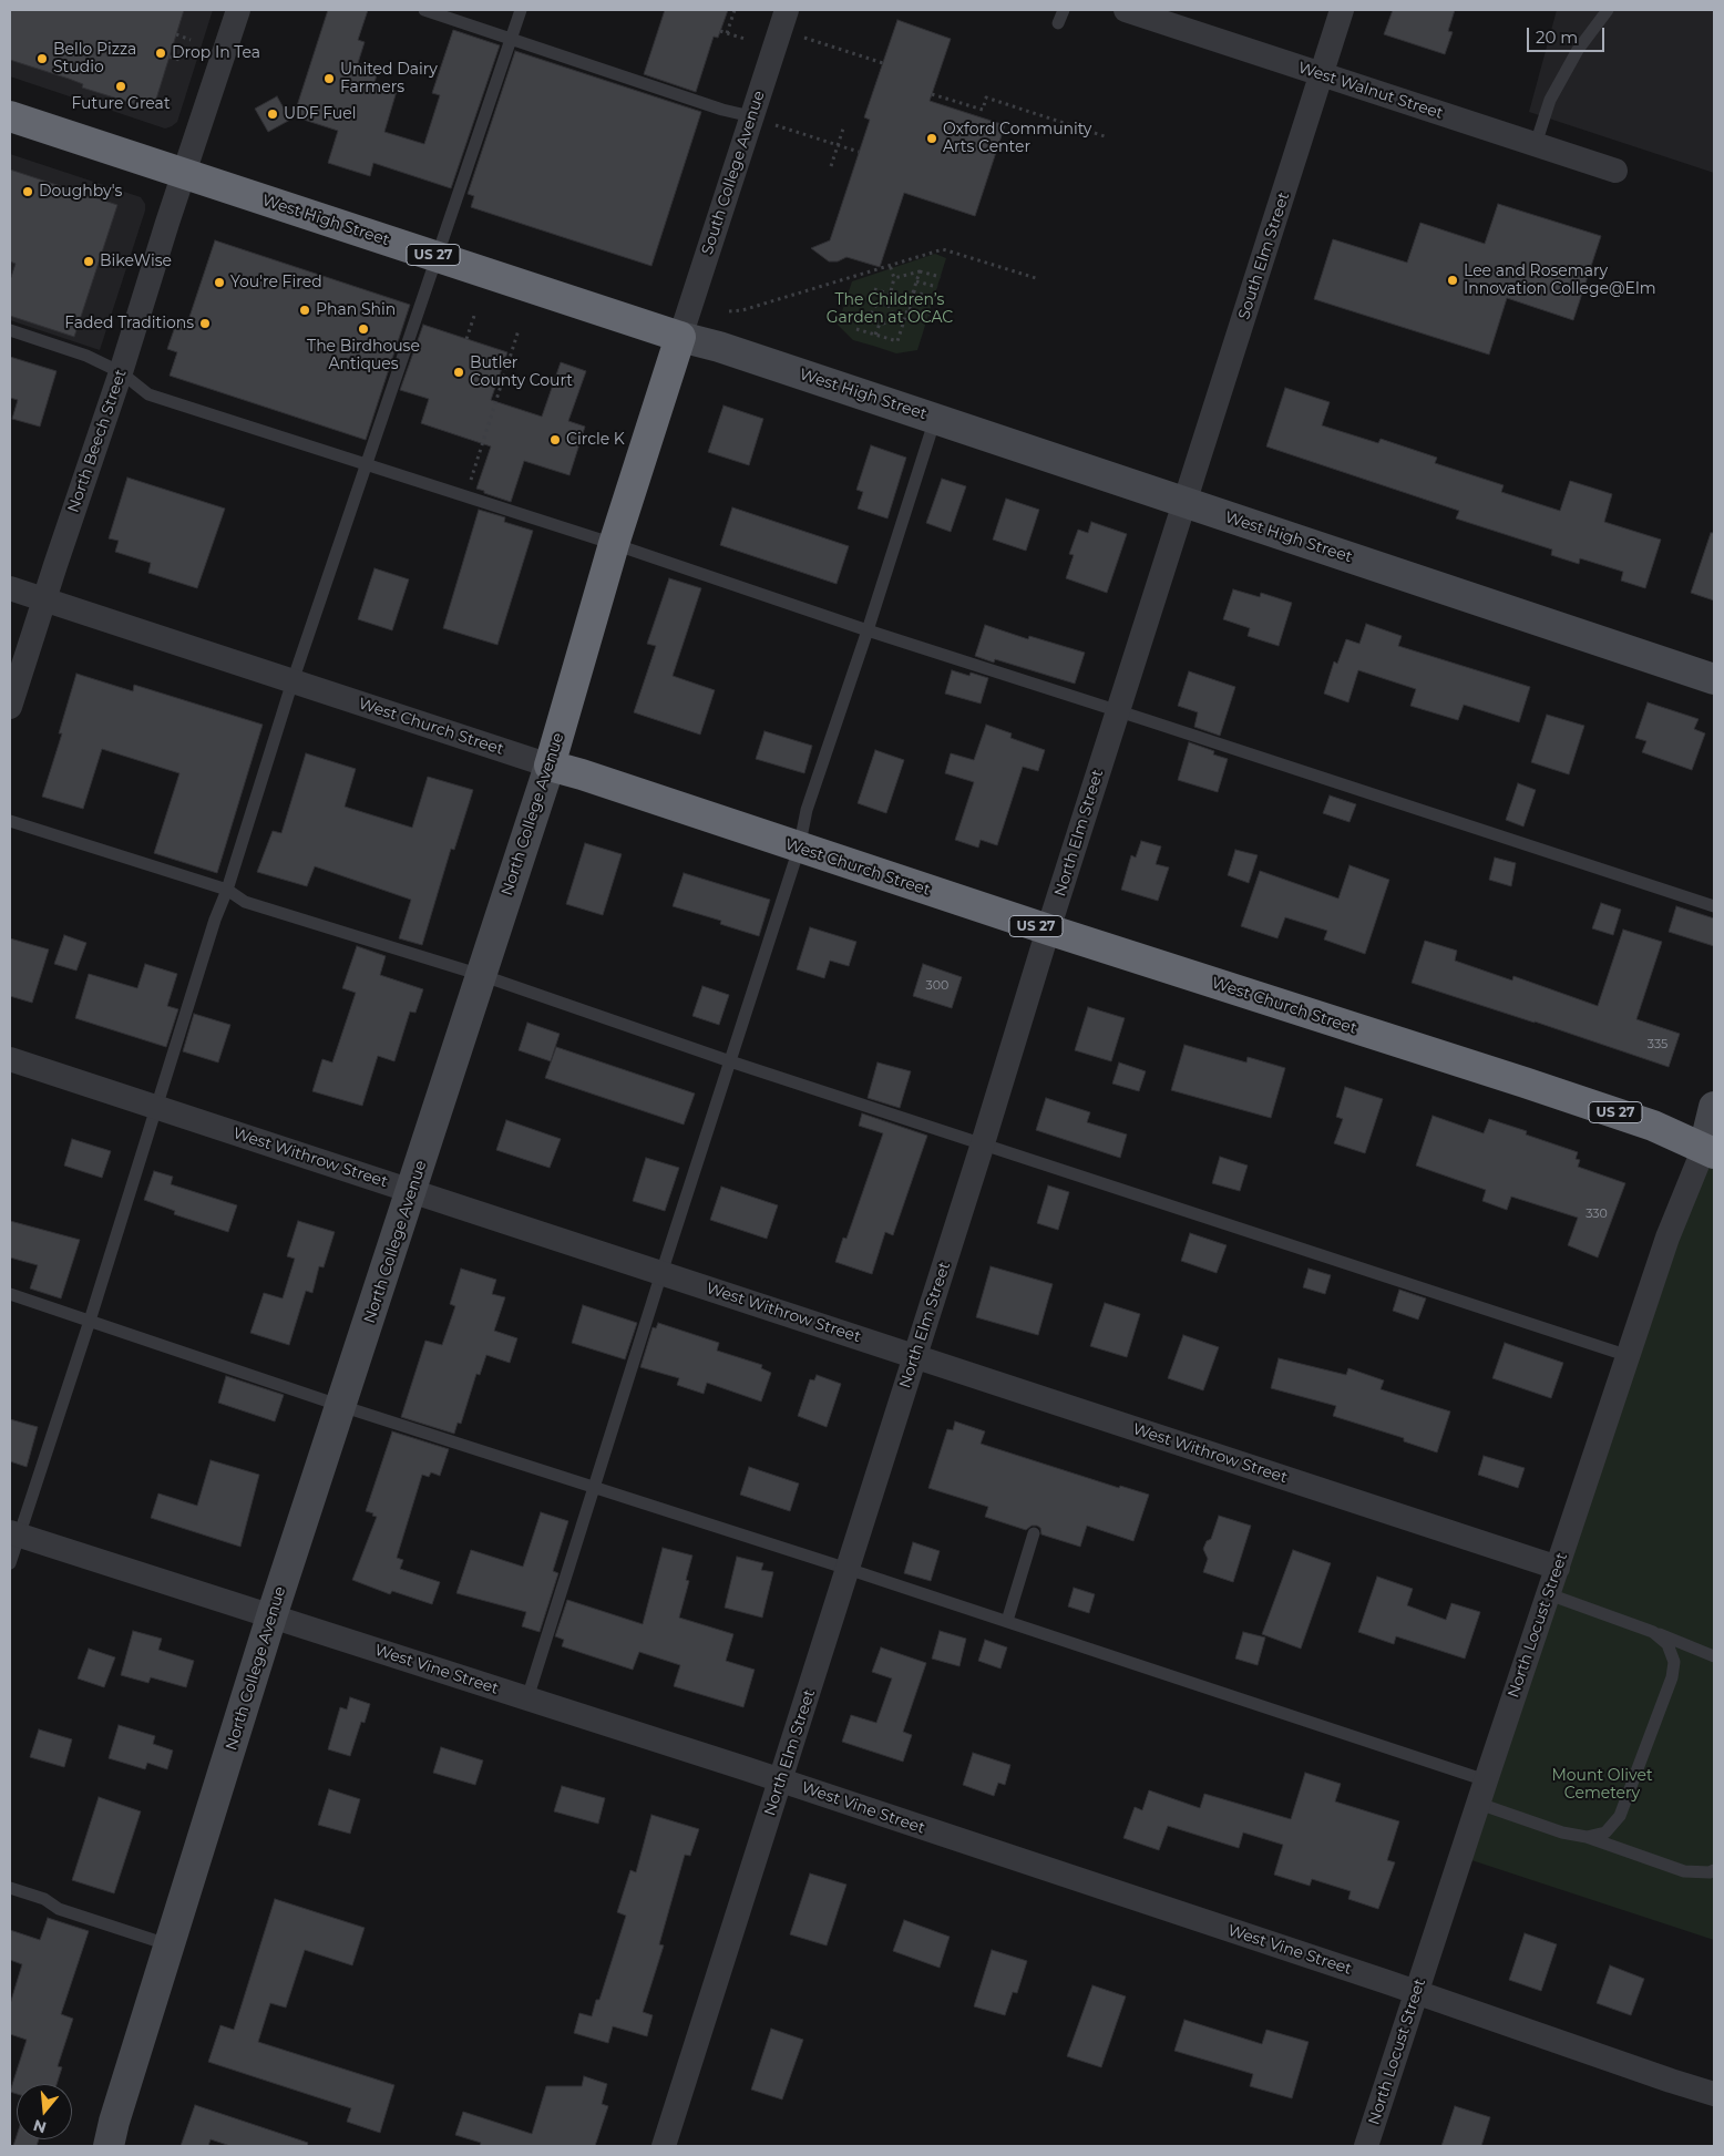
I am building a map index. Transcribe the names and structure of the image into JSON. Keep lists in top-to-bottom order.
{
  "streets": {
    "highway": [
      "West High Street",
      "US 27",
      "West Church Street",
      "North College Avenue"
    ],
    "street": [
      "West Walnut Street",
      "South College Avenue",
      "South Elm Street",
      "North Beech Street",
      "North Elm Street",
      "West Withrow Street",
      "North Locust Street",
      "West Vine Street"
    ]
  },
  "crossings": [
    ["West Walnut Street", "South Elm Street"],
    ["South College Avenue", "West High Street"],
    ["South College Avenue", "North College Avenue"],
    ["West High Street", "South Elm Street"],
    ["West High Street", "North Beech Street"],
    ["West High Street", "North College Avenue"],
    ["West High Street", "North Elm Street"],
    ["South Elm Street", "North Elm Street"],
    ["North Beech Street", "West Church Street"],
    ["West Church Street", "North College Avenue"],
    ["West Church Street", "North Elm Street"],
    ["West Church Street", "North Locust Street"],
    ["North College Avenue", "West Withrow Street"],
    ["North College Avenue", "West Vine Street"],
    ["North Elm Street", "West Withrow Street"],
    ["North Elm Street", "West Vine Street"],
    ["West Withrow Street", "North Locust Street"],
    ["North Locust Street", "West Vine Street"]
  ],
  "parks": ["The Children’s Garden at OCAC", "Mount Olivet Cemetery"],
  "places": [
    "Drop In Tea",
    "Bello Pizza Studio",
    "United Dairy Farmers",
    "Future Great",
    "UDF Fuel",
    "Oxford Community Arts Center",
    "Doughby's",
    "BikeWise",
    "Lee and Rosemary Innovation College@Elm",
    "You're Fired",
    "Phan Shin",
    "Faded Traditions",
    "The Birdhouse Antiques",
    "Butler County Court",
    "Circle K"
  ],
  "house_numbers": ["300", "335", "330"],
  "scale_bar": "20 m",
  "north": "bottom"
}
